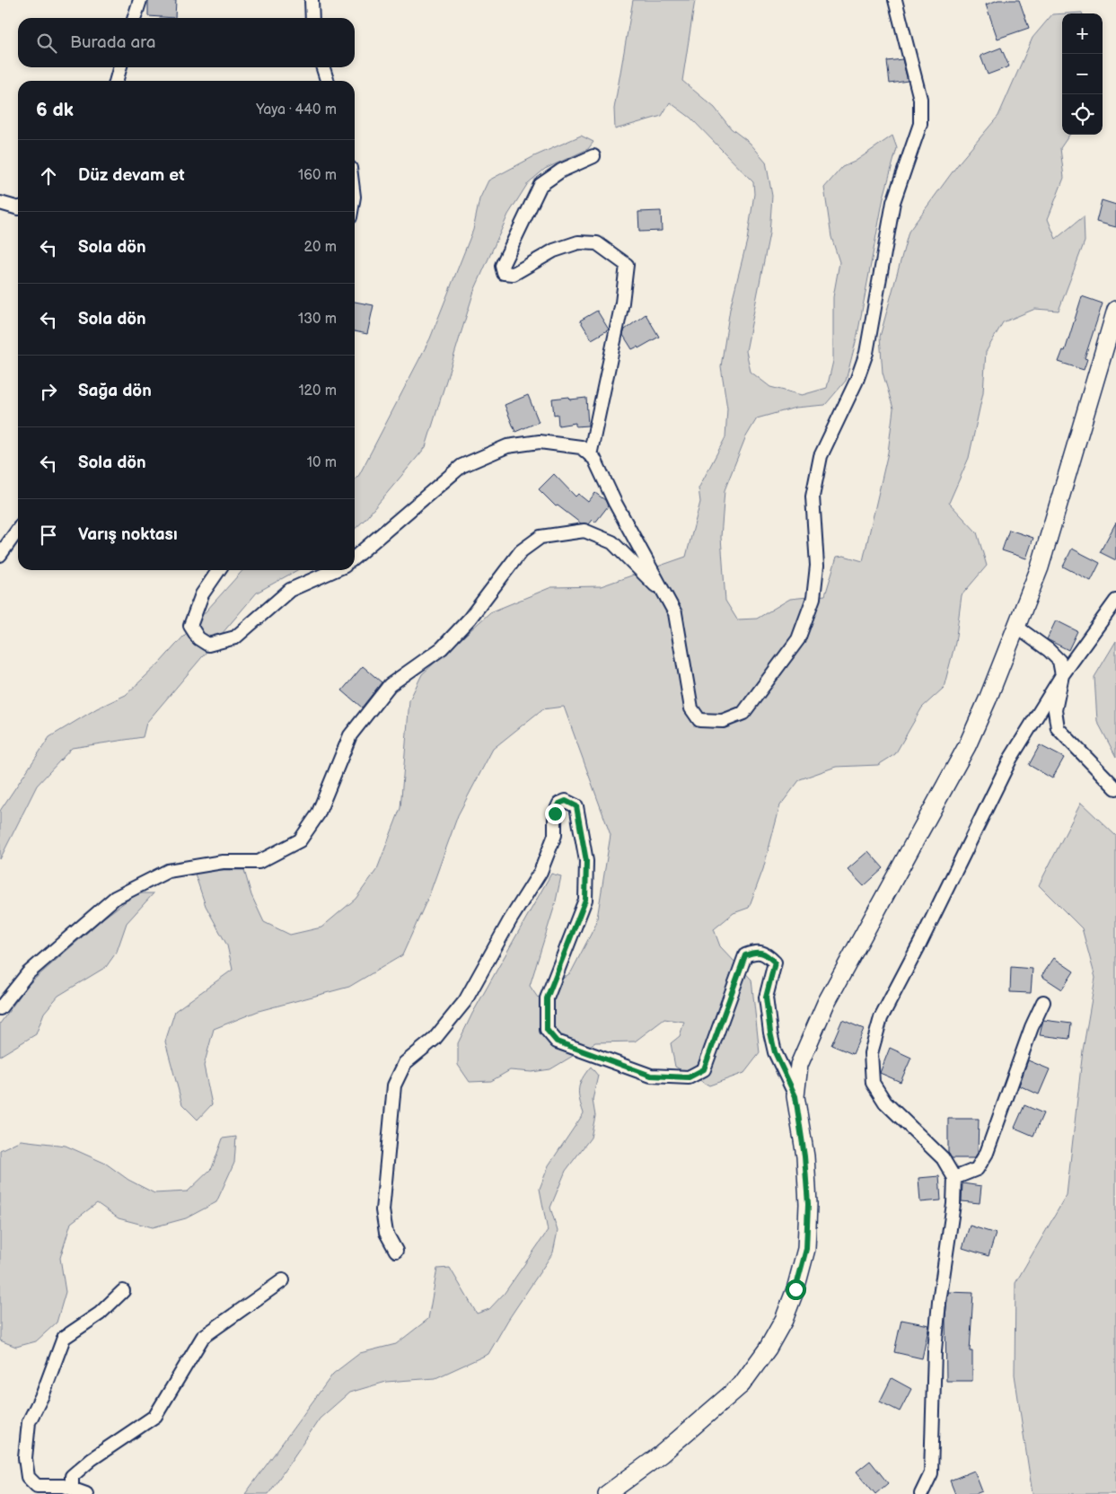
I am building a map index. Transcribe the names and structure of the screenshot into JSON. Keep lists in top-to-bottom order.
{
  "page": {
    "map_buttons": ["+", "−"],
    "search": "Burada ara",
    "heading": ["6 dk", "Yaya · 440 m"],
    "list": [
      ["Düz devam et", "160 m"],
      ["Sola dön", "20 m"],
      ["Sola dön", "130 m"],
      ["Sağa dön", "120 m"],
      ["Sola dön", "10 m"],
      "Varış noktası"
    ]
  }
}
